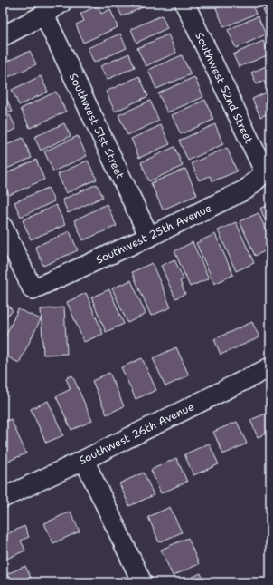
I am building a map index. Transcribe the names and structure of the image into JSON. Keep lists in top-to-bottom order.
{
  "streets": {
    "street": [
      "Southwest 52nd Street",
      "Southwest 51st Street",
      "Southwest 25th Avenue",
      "Southwest 26th Avenue"
    ]
  },
  "crossings": [
    ["Southwest 52nd Street", "Southwest 25th Avenue"],
    ["Southwest 51st Street", "Southwest 25th Avenue"]
  ]
}
